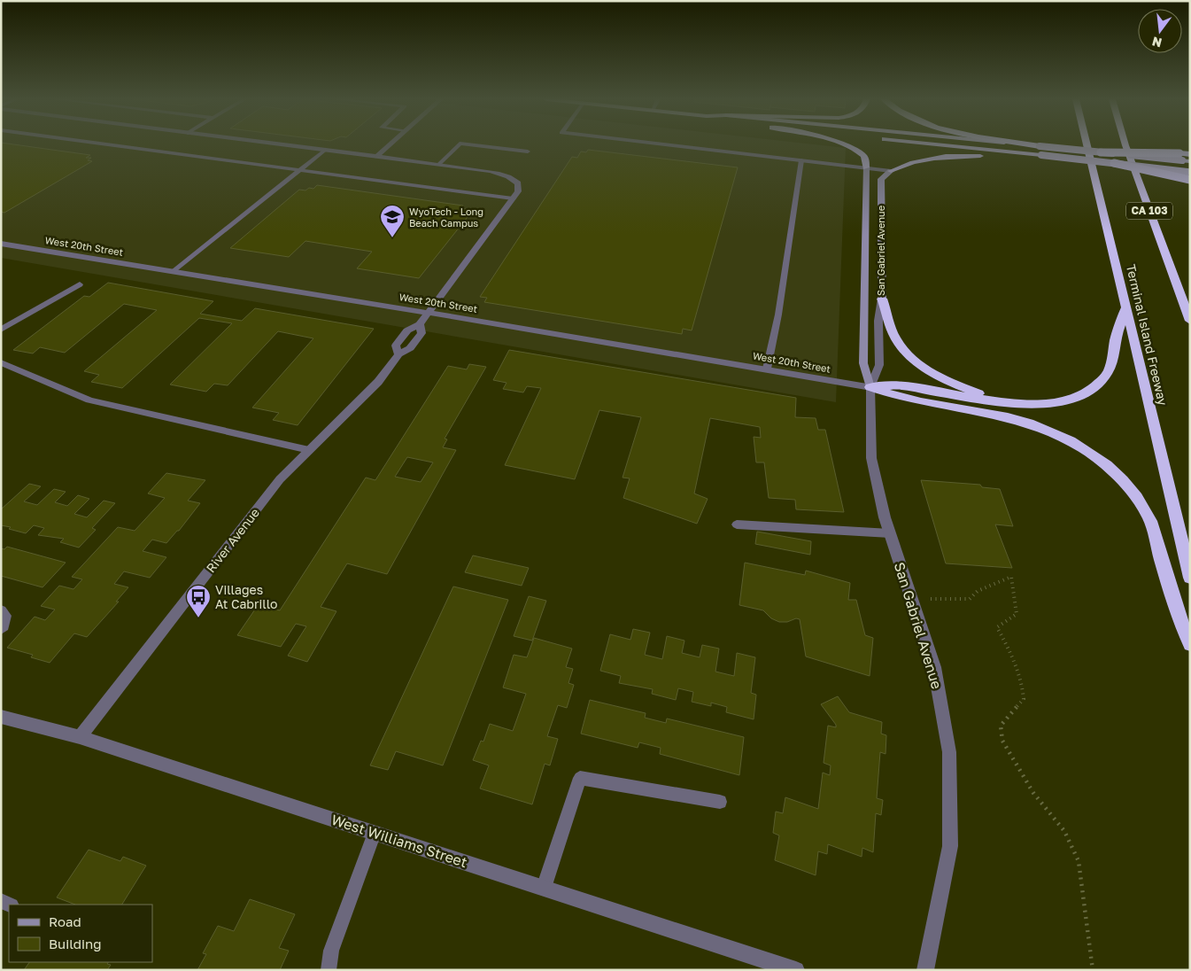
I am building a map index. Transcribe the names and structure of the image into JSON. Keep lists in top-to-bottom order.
{
  "streets": {
    "highway": ["CA 103", "Terminal Island Freeway"],
    "main road": ["San Gabriel Avenue"],
    "street": ["West 20th Street", "River Avenue", "West Williams Street"]
  },
  "crossings": [
    ["West 20th Street", "San Gabriel Avenue"],
    ["West 20th Street", "River Avenue"],
    ["River Avenue", "West Williams Street"]
  ],
  "places": {
    "school or university": ["WyoTech - Long Beach Campus"],
    "bus stop": ["Villages At Cabrillo"]
  },
  "legend": ["Road", "Building"],
  "north": "bottom"
}
